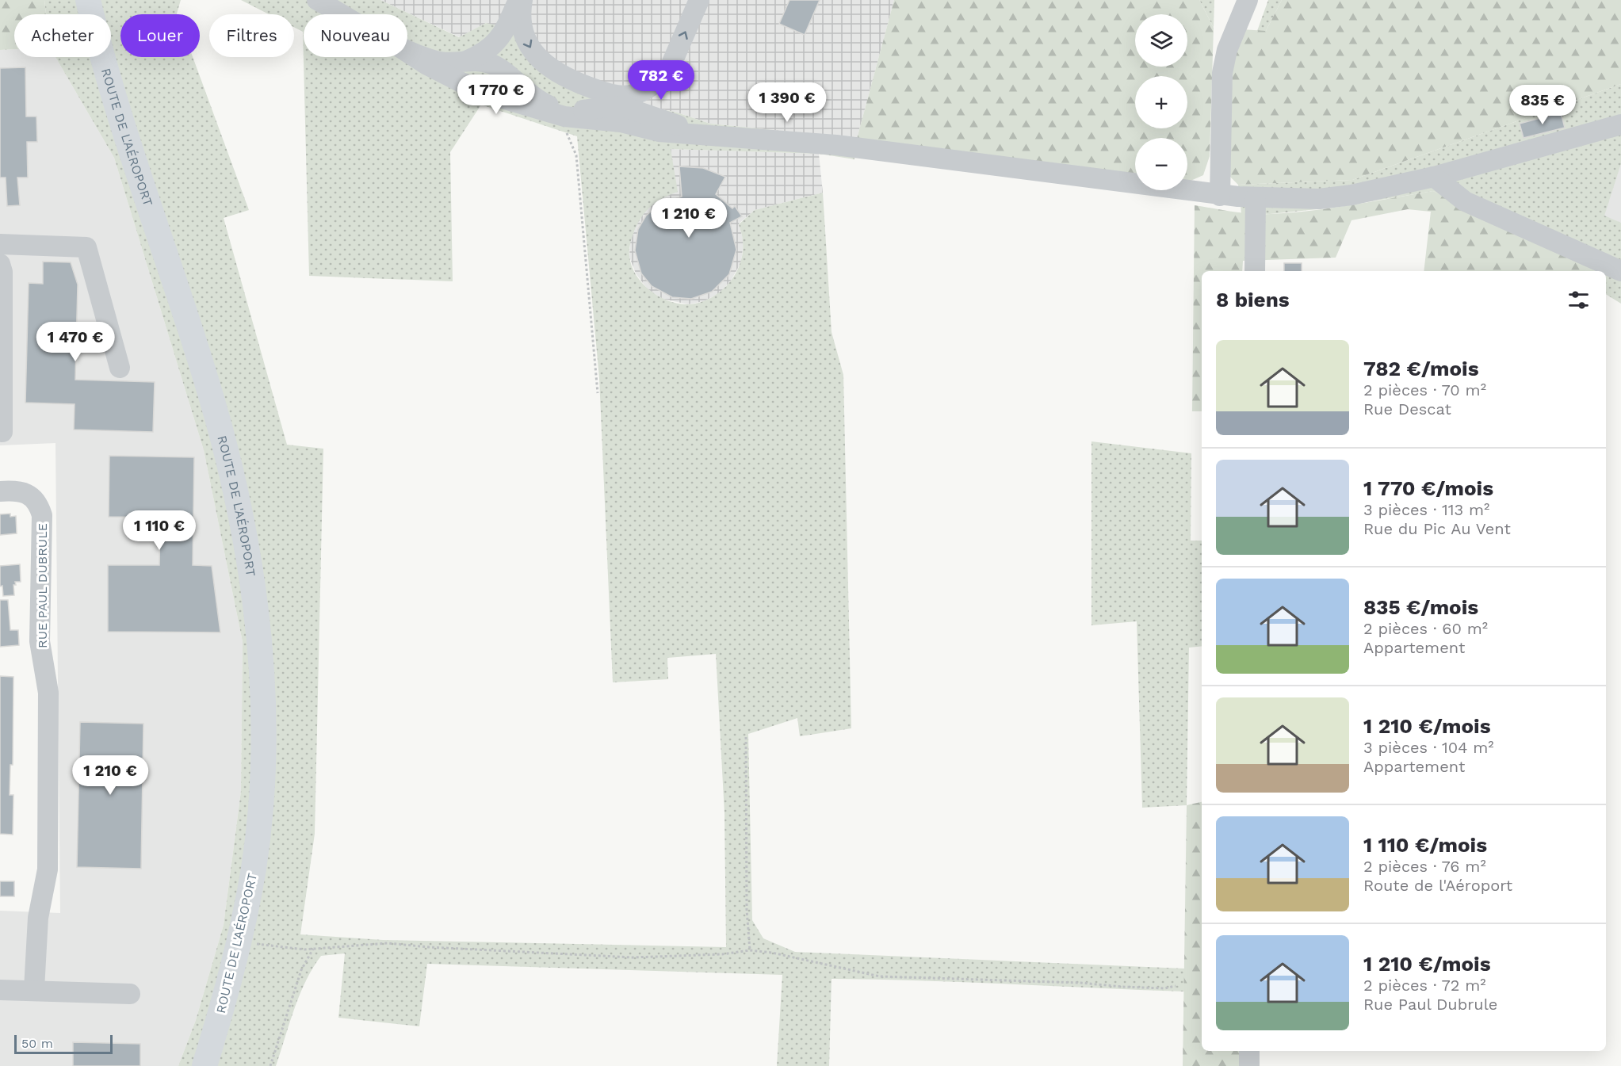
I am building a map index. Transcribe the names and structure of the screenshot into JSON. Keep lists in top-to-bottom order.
{
  "streets": {
    "main road": ["ROUTE DE L'AÉROPORT"],
    "street": ["RUE PAUL DUBRULE"]
  },
  "scale_bar": "50 m",
  "page": {
    "map_buttons": ["+", "−"],
    "chip": [
      "Acheter",
      "Louer",
      "Filtres",
      "Nouveau"
    ],
    "price": [
      "782 €",
      "1 770 €",
      "1 390 €",
      "835 €",
      "1 210 €",
      "1 470 €",
      "1 110 €",
      "1 210 €"
    ],
    "heading": "8 biens",
    "list": [
      {
        "name": "782 €/mois",
        "note": "2 pièces · 70 m² · Rue Descat"
      },
      {
        "name": "1 770 €/mois",
        "note": "3 pièces · 113 m² · Rue du Pic Au Vent"
      },
      {
        "name": "835 €/mois",
        "note": "2 pièces · 60 m² · Appartement"
      },
      {
        "name": "1 210 €/mois",
        "note": "3 pièces · 104 m² · Appartement"
      },
      {
        "name": "1 110 €/mois",
        "note": "2 pièces · 76 m² · Route de l'Aéroport"
      },
      {
        "name": "1 210 €/mois",
        "note": "2 pièces · 72 m² · Rue Paul Dubrule"
      }
    ],
    "scale": "50 m"
  }
}
